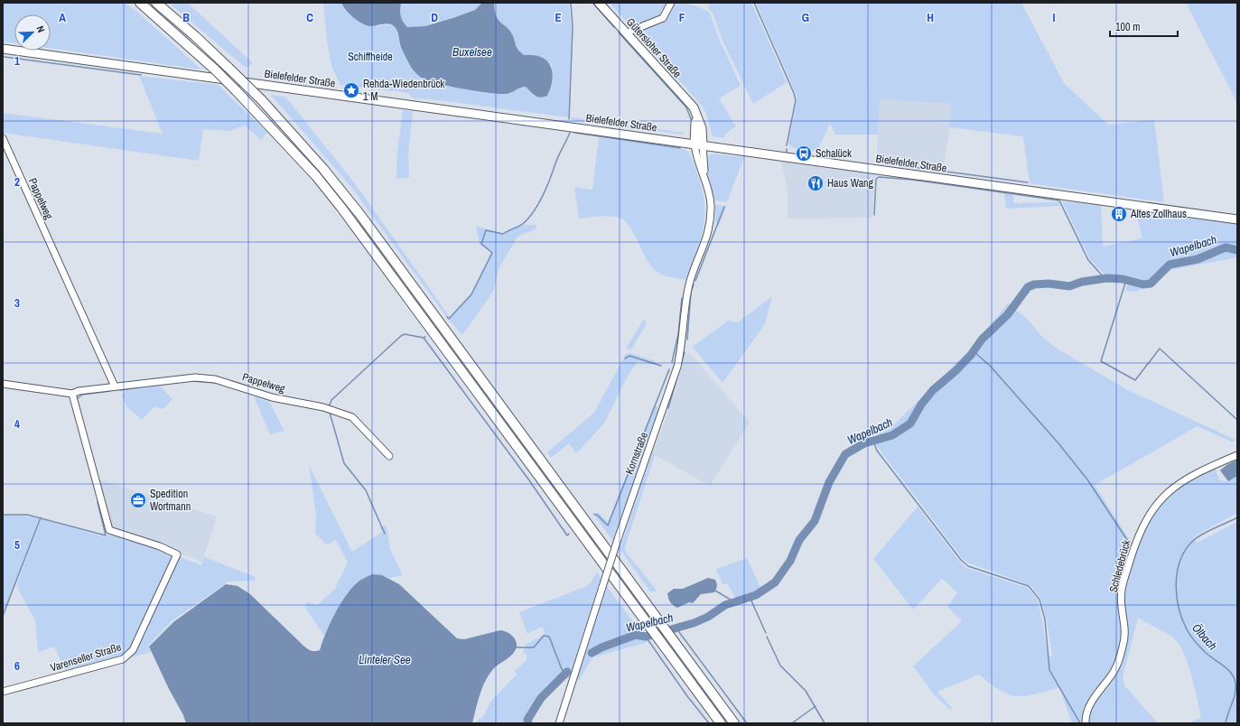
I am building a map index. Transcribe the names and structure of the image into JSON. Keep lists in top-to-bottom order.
{
  "streets": {
    "main road": ["Gütersloher Straße", "Bielefelder Straße"],
    "street": [
      "Pappelweg",
      "Kornstraße",
      "Schledebrück",
      "Varenseller Straße"
    ]
  },
  "crossings": [
    ["Gütersloher Straße", "Bielefelder Straße"],
    ["Gütersloher Straße", "Kornstraße"],
    ["Bielefelder Straße", "Kornstraße"],
    ["Pappelweg", "Varenseller Straße"]
  ],
  "water": [
    "Buxelsee",
    "Wapelbach",
    "Ölbach",
    "Linteler See"
  ],
  "parks": ["Schiffheide"],
  "places": {
    "place": ["Rehda-Wiedenbrück 1 M"],
    "bus stop": ["Schalück"],
    "restaurant": ["Haus Wang"],
    "building": ["Altes Zollhaus"],
    "office": ["Spedition Wortmann"]
  },
  "scale_bar": "100 m",
  "north": "top right",
  "grid": {
    "columns": [
      "A",
      "B",
      "C",
      "D",
      "E",
      "F",
      "G",
      "H",
      "I"
    ],
    "rows": [
      "1",
      "2",
      "3",
      "4",
      "5",
      "6"
    ]
  }
}
